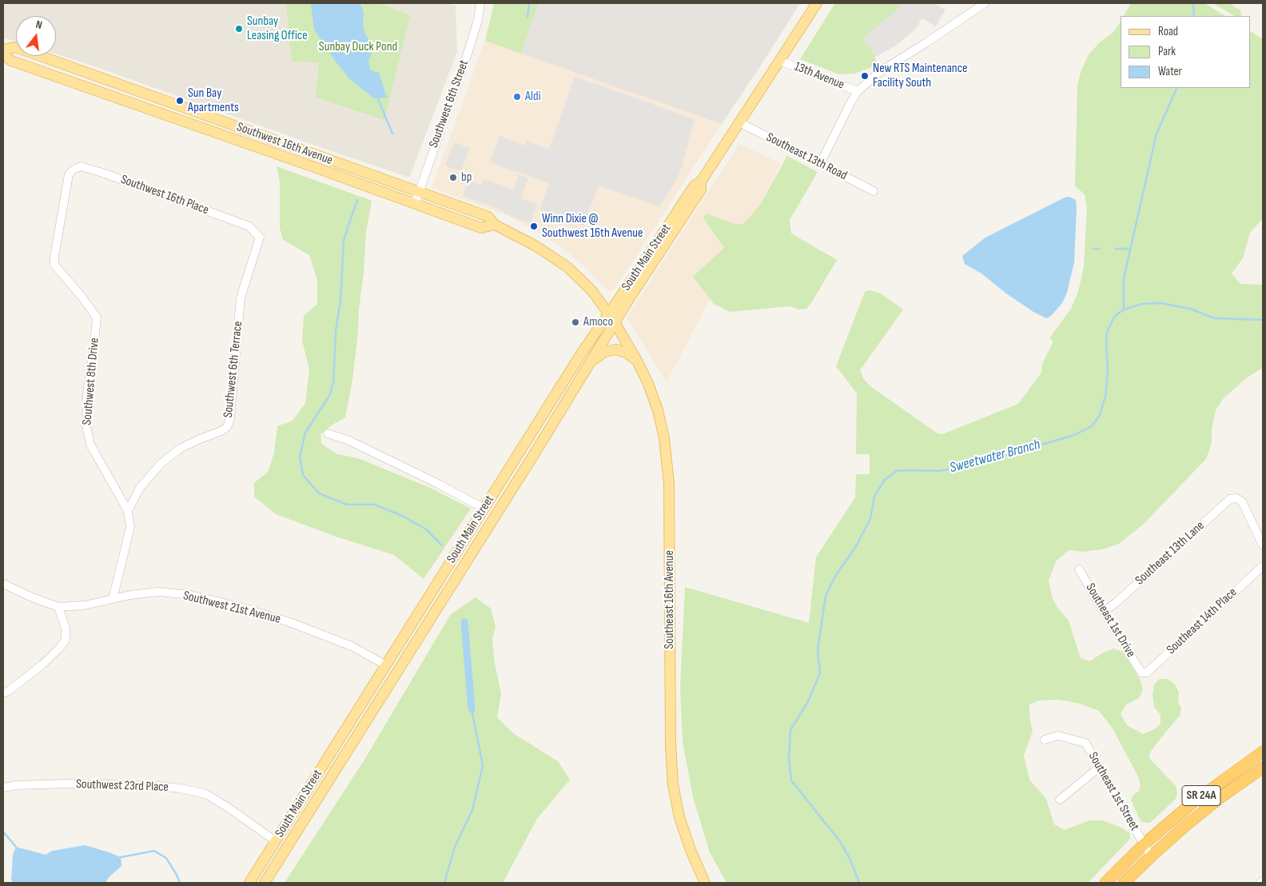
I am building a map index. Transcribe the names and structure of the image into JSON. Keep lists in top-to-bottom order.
{
  "streets": {
    "highway": ["SR 24A"],
    "main road": ["Southwest 16th Avenue", "South Main Street", "Southeast 16th Avenue"],
    "street": [
      "13th Avenue",
      "Southwest 6th Street",
      "Southeast 13th Road",
      "Southwest 16th Place",
      "Southwest 6th Terrace",
      "Southwest 8th Drive",
      "Southeast 13th Lane",
      "Southwest 21st Avenue",
      "Southeast 1st Drive",
      "Southeast 14th Place",
      "Southwest 23rd Place",
      "Southeast 1st Street"
    ]
  },
  "crossings": [
    ["13th Avenue", "South Main Street"],
    ["Southwest 6th Street", "Southwest 16th Avenue"],
    ["Southwest 16th Avenue", "South Main Street"],
    ["Southwest 16th Avenue", "Southeast 16th Avenue"],
    ["Southeast 13th Road", "South Main Street"],
    ["Southwest 16th Place", "Southwest 6th Terrace"],
    ["Southwest 16th Place", "Southwest 8th Drive"],
    ["South Main Street", "Southeast 16th Avenue"],
    ["South Main Street", "Southwest 21st Avenue"],
    ["South Main Street", "Southwest 23rd Place"],
    ["Southwest 6th Terrace", "Southwest 8th Drive"],
    ["Southwest 8th Drive", "Southwest 21st Avenue"],
    ["Southeast 13th Lane", "Southeast 1st Drive"],
    ["Southeast 1st Drive", "Southeast 14th Place"],
    ["Southeast 1st Street", "SR 24A"]
  ],
  "water": ["Sweetwater Branch"],
  "parks": ["Sunbay Duck Pond"],
  "places": [
    "Sunbay Leasing Office",
    "New RTS Maintenance Facility South",
    "Aldi",
    "Sun Bay Apartments",
    "bp",
    "Winn Dixie @ Southwest 16th Avenue",
    "Amoco"
  ],
  "legend": ["Road", "Park", "Water"],
  "north": "top"
}
